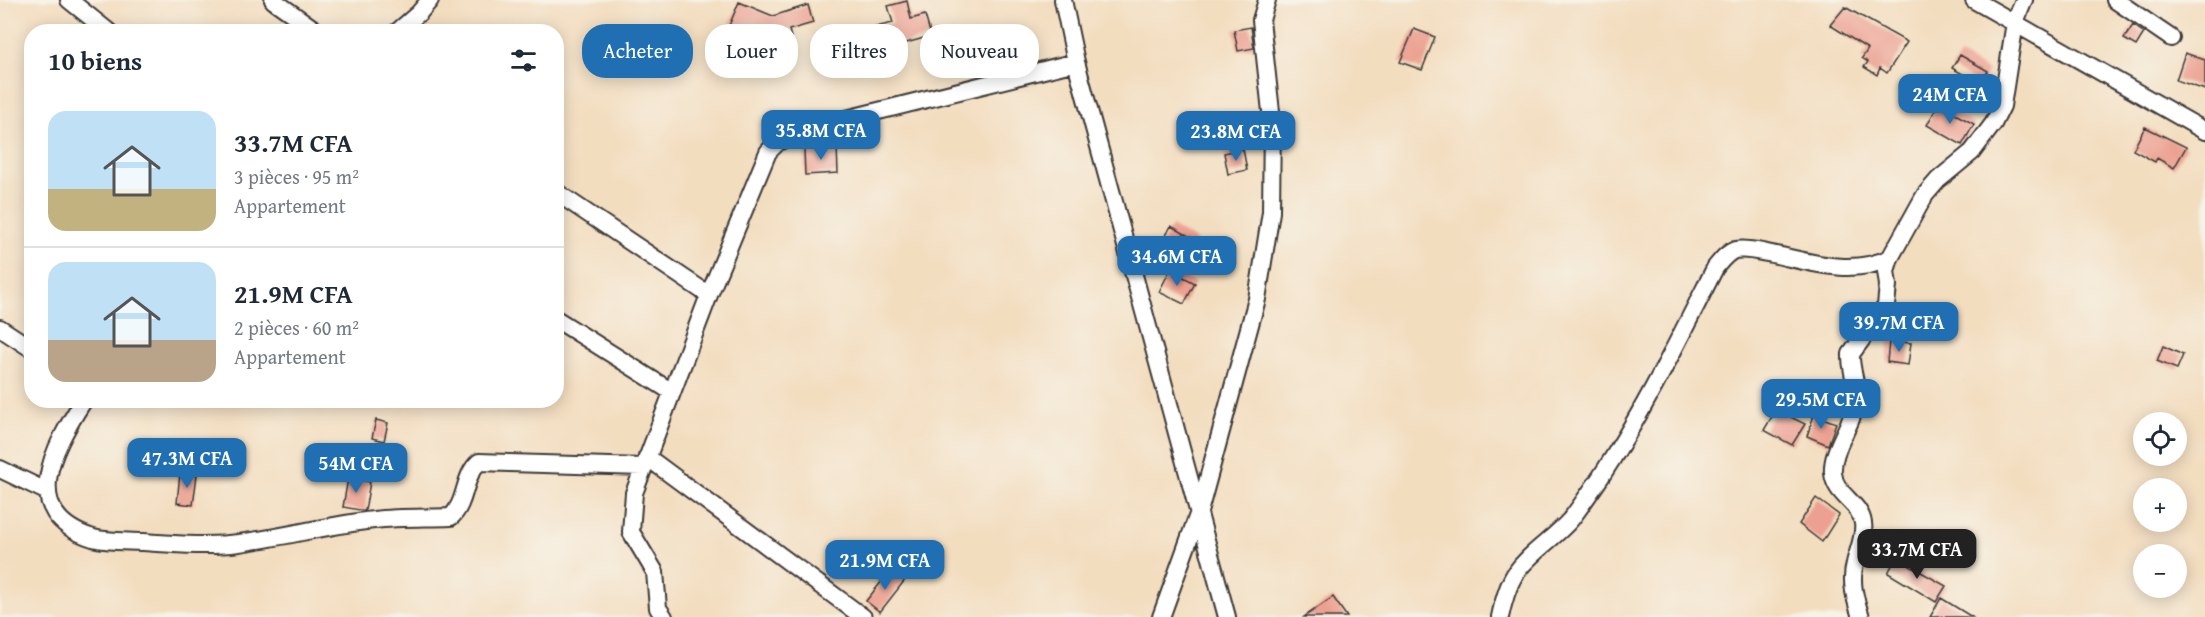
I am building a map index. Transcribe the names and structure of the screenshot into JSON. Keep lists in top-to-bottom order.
{
  "page": {
    "chip": [
      "Acheter",
      "Louer",
      "Filtres",
      "Nouveau"
    ],
    "heading": "10 biens",
    "price": [
      "24M CFA",
      "35.8M CFA",
      "23.8M CFA",
      "34.6M CFA",
      "39.7M CFA",
      "29.5M CFA",
      "47.3M CFA",
      "54M CFA",
      "33.7M CFA",
      "21.9M CFA"
    ],
    "list": [
      {
        "name": "33.7M CFA",
        "note": "3 pièces · 95 m² · Appartement"
      },
      {
        "name": "21.9M CFA",
        "note": "2 pièces · 60 m² · Appartement"
      }
    ],
    "map_buttons": ["+", "−"]
  }
}
